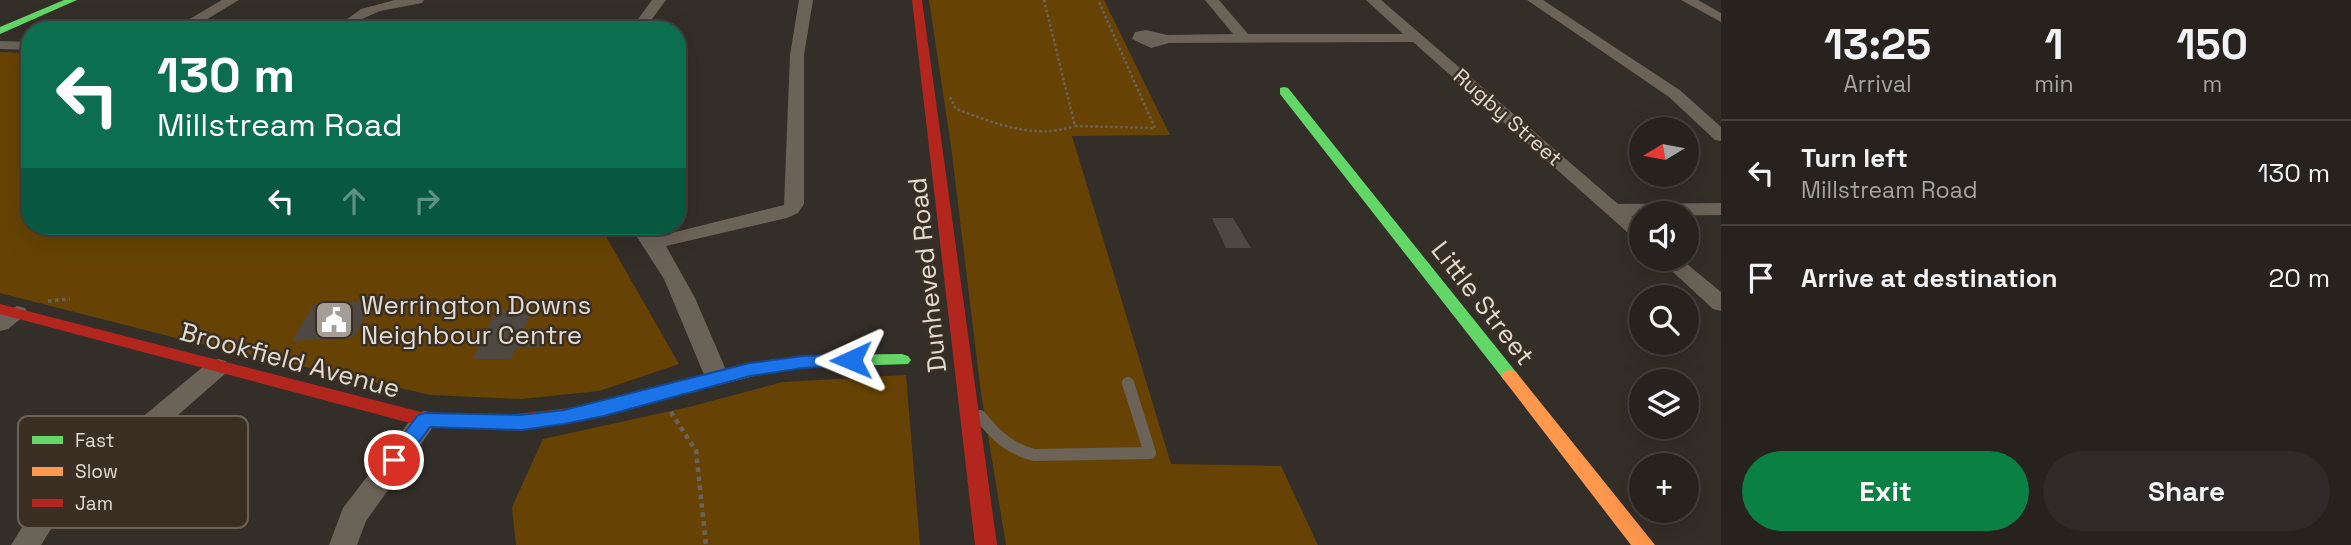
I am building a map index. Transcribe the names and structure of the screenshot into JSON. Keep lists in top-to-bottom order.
{
  "streets": {
    "street": [
      "Rugby Street",
      "Dunheved Road",
      "Little Street",
      "Brookfield Avenue"
    ]
  },
  "places": {
    "public building": ["Werrington Downs Neighbour Centre"]
  },
  "legend": ["Fast", "Slow", "Jam"],
  "north": "left",
  "page": {
    "eta": [
      "13:25",
      "Arrival",
      "1",
      "min",
      "150",
      "m"
    ],
    "turn": ["130 m", "Millstream Road"],
    "map_buttons": "+",
    "list": [
      {
        "name": "Turn left",
        "note": "Millstream Road",
        "value": "130 m"
      },
      {
        "name": "Arrive at destination",
        "value": "20 m"
      }
    ],
    "buttons": ["Exit", "Share"]
  }
}
